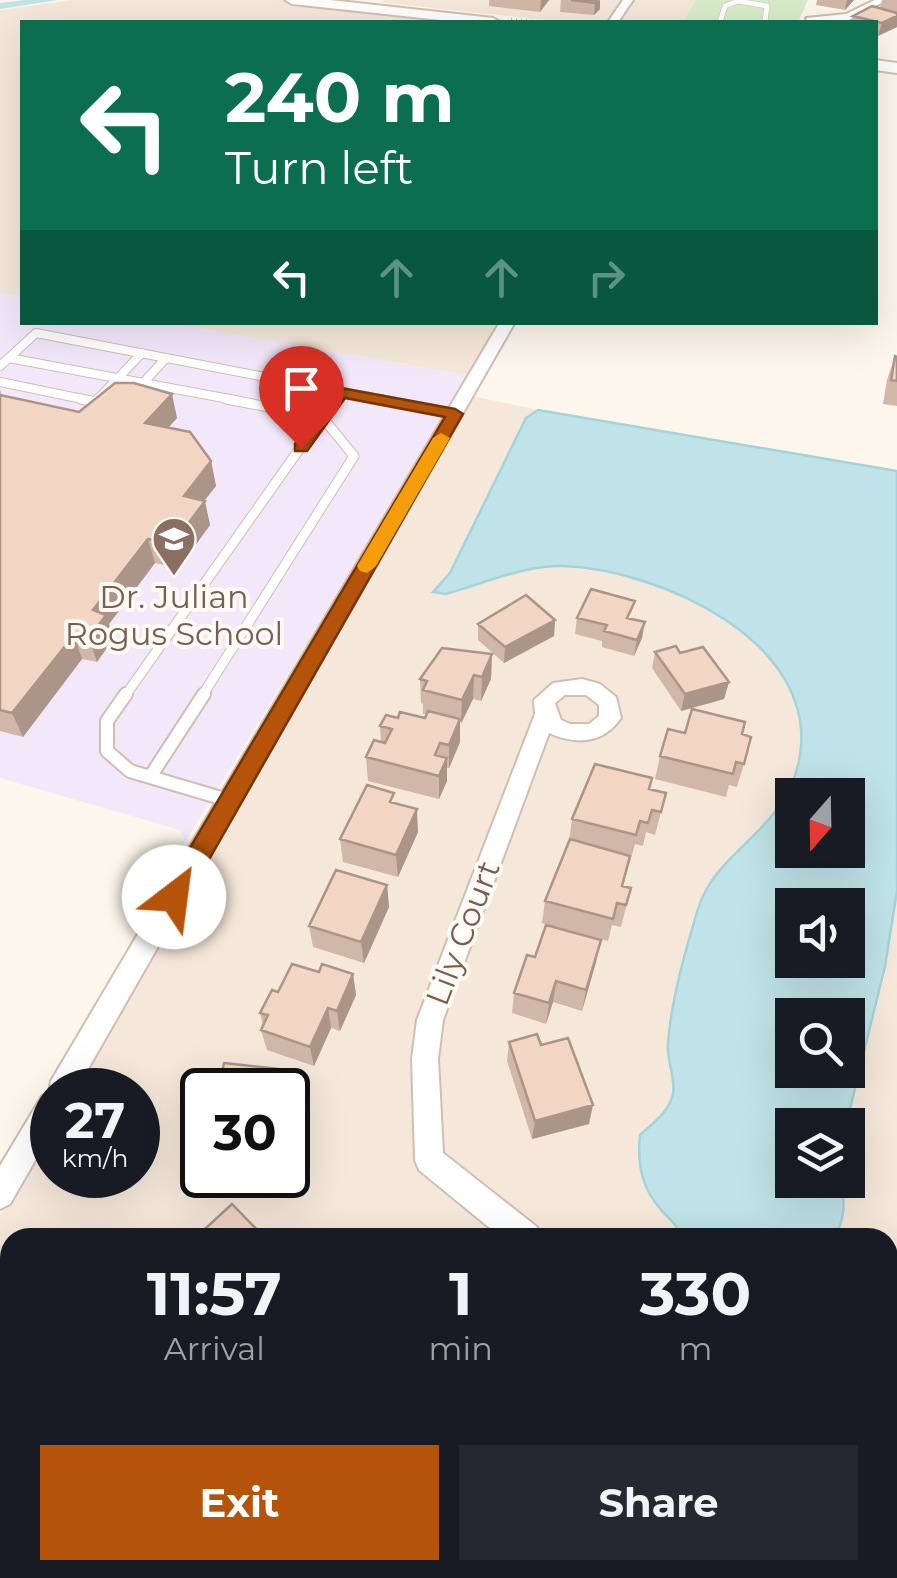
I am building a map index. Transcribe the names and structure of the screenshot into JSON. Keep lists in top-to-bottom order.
{
  "streets": {
    "street": ["Lily Court"]
  },
  "places": {
    "school or university": ["Dr. Julian Rogus School"]
  },
  "north": "bottom",
  "page": {
    "turn": ["240 m", "Turn left"],
    "speed": "27 km/h",
    "limit": "30",
    "eta": [
      "11:57",
      "Arrival",
      "1",
      "min",
      "330",
      "m"
    ],
    "buttons": ["Exit", "Share"]
  }
}
